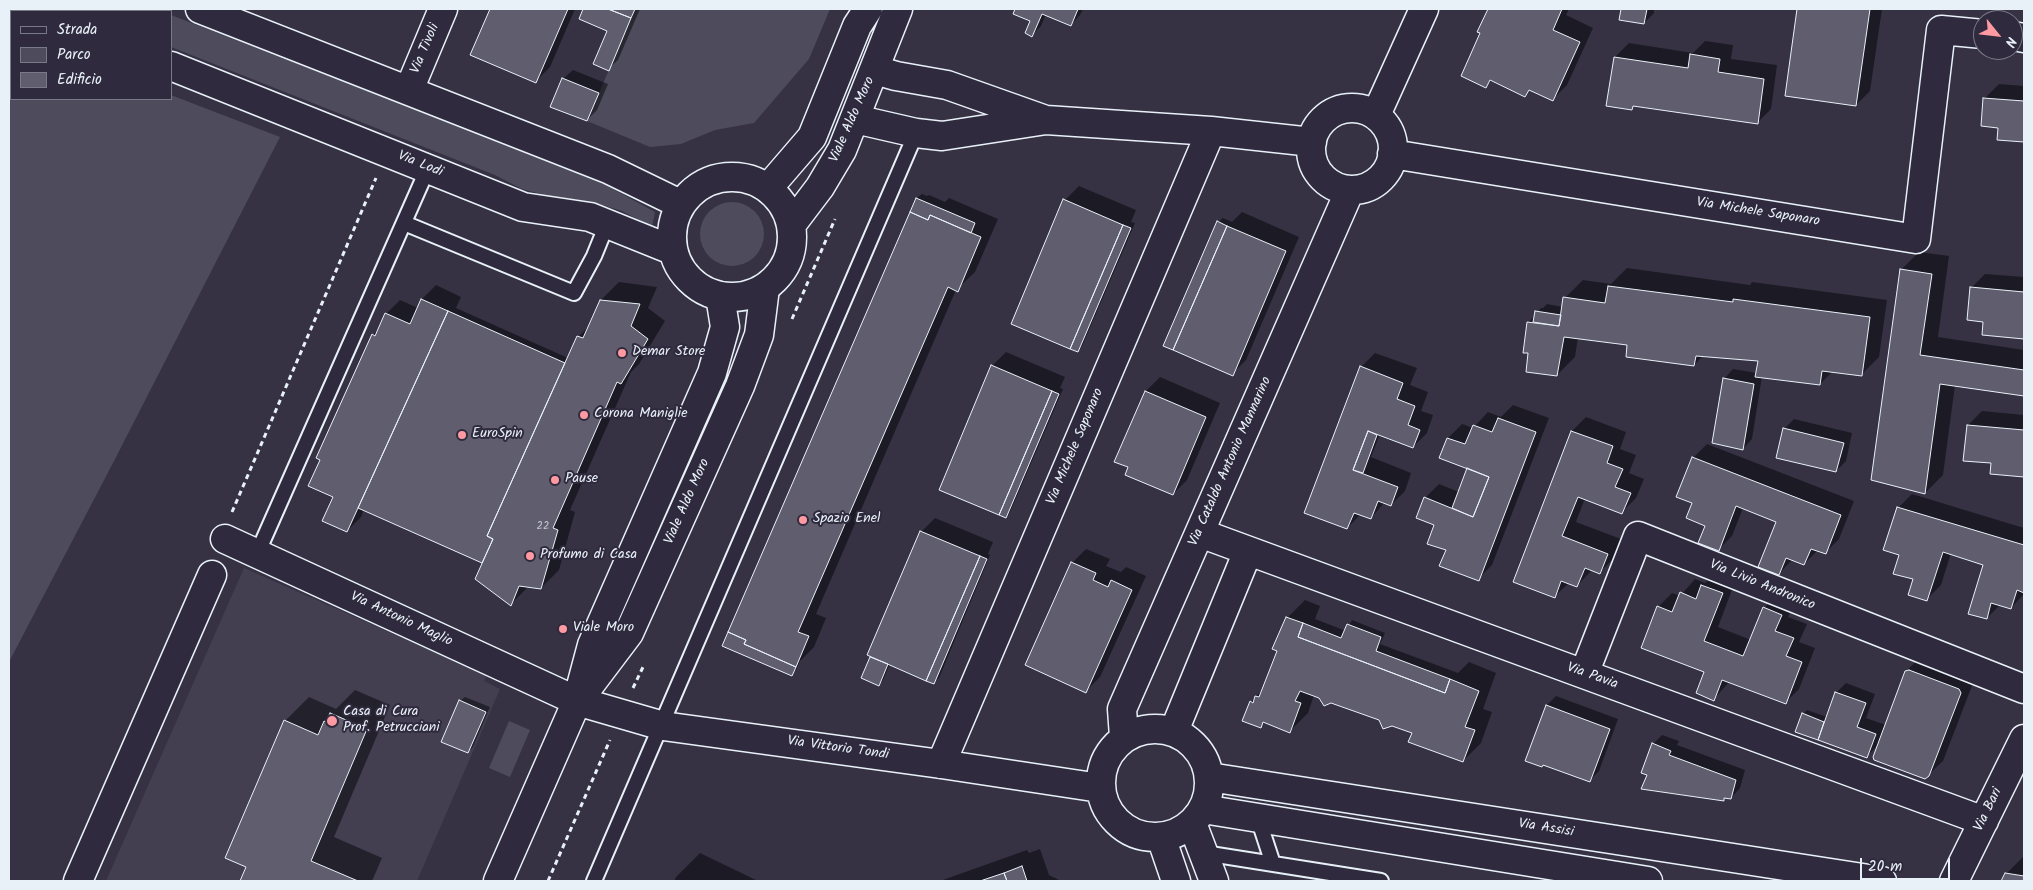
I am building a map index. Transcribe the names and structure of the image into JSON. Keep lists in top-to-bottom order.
{
  "streets": {
    "street": [
      "Via Tivoli",
      "Viale Aldo Moro",
      "Via Lodi",
      "Via Michele Saponaro",
      "Via Cataldo Antonio Mannarino",
      "Via Livio Andronico",
      "Via Antonio Maglio",
      "Via Pavia",
      "Via Vittorio Tondi",
      "Via Bari",
      "Via Assisi"
    ]
  },
  "crossings": [
    ["Viale Aldo Moro", "Via Lodi"],
    ["Viale Aldo Moro", "Via Antonio Maglio"],
    ["Viale Aldo Moro", "Via Vittorio Tondi"],
    ["Via Michele Saponaro", "Via Cataldo Antonio Mannarino"],
    ["Via Michele Saponaro", "Via Vittorio Tondi"],
    ["Via Cataldo Antonio Mannarino", "Via Pavia"],
    ["Via Cataldo Antonio Mannarino", "Via Vittorio Tondi"],
    ["Via Cataldo Antonio Mannarino", "Via Assisi"],
    ["Via Livio Andronico", "Via Pavia"],
    ["Via Antonio Maglio", "Via Vittorio Tondi"],
    ["Via Pavia", "Via Bari"],
    ["Via Vittorio Tondi", "Via Assisi"]
  ],
  "places": [
    "Demar Store",
    "Corona Maniglie",
    "EuroSpin",
    "Pause",
    "Spazio Enel",
    "Profumo di Casa",
    "Viale Moro",
    "Casa di Cura Prof. Petrucciani"
  ],
  "house_numbers": ["22"],
  "legend": ["Strada", "Parco", "Edificio"],
  "scale_bar": "20 m",
  "north": "bottom right"
}
